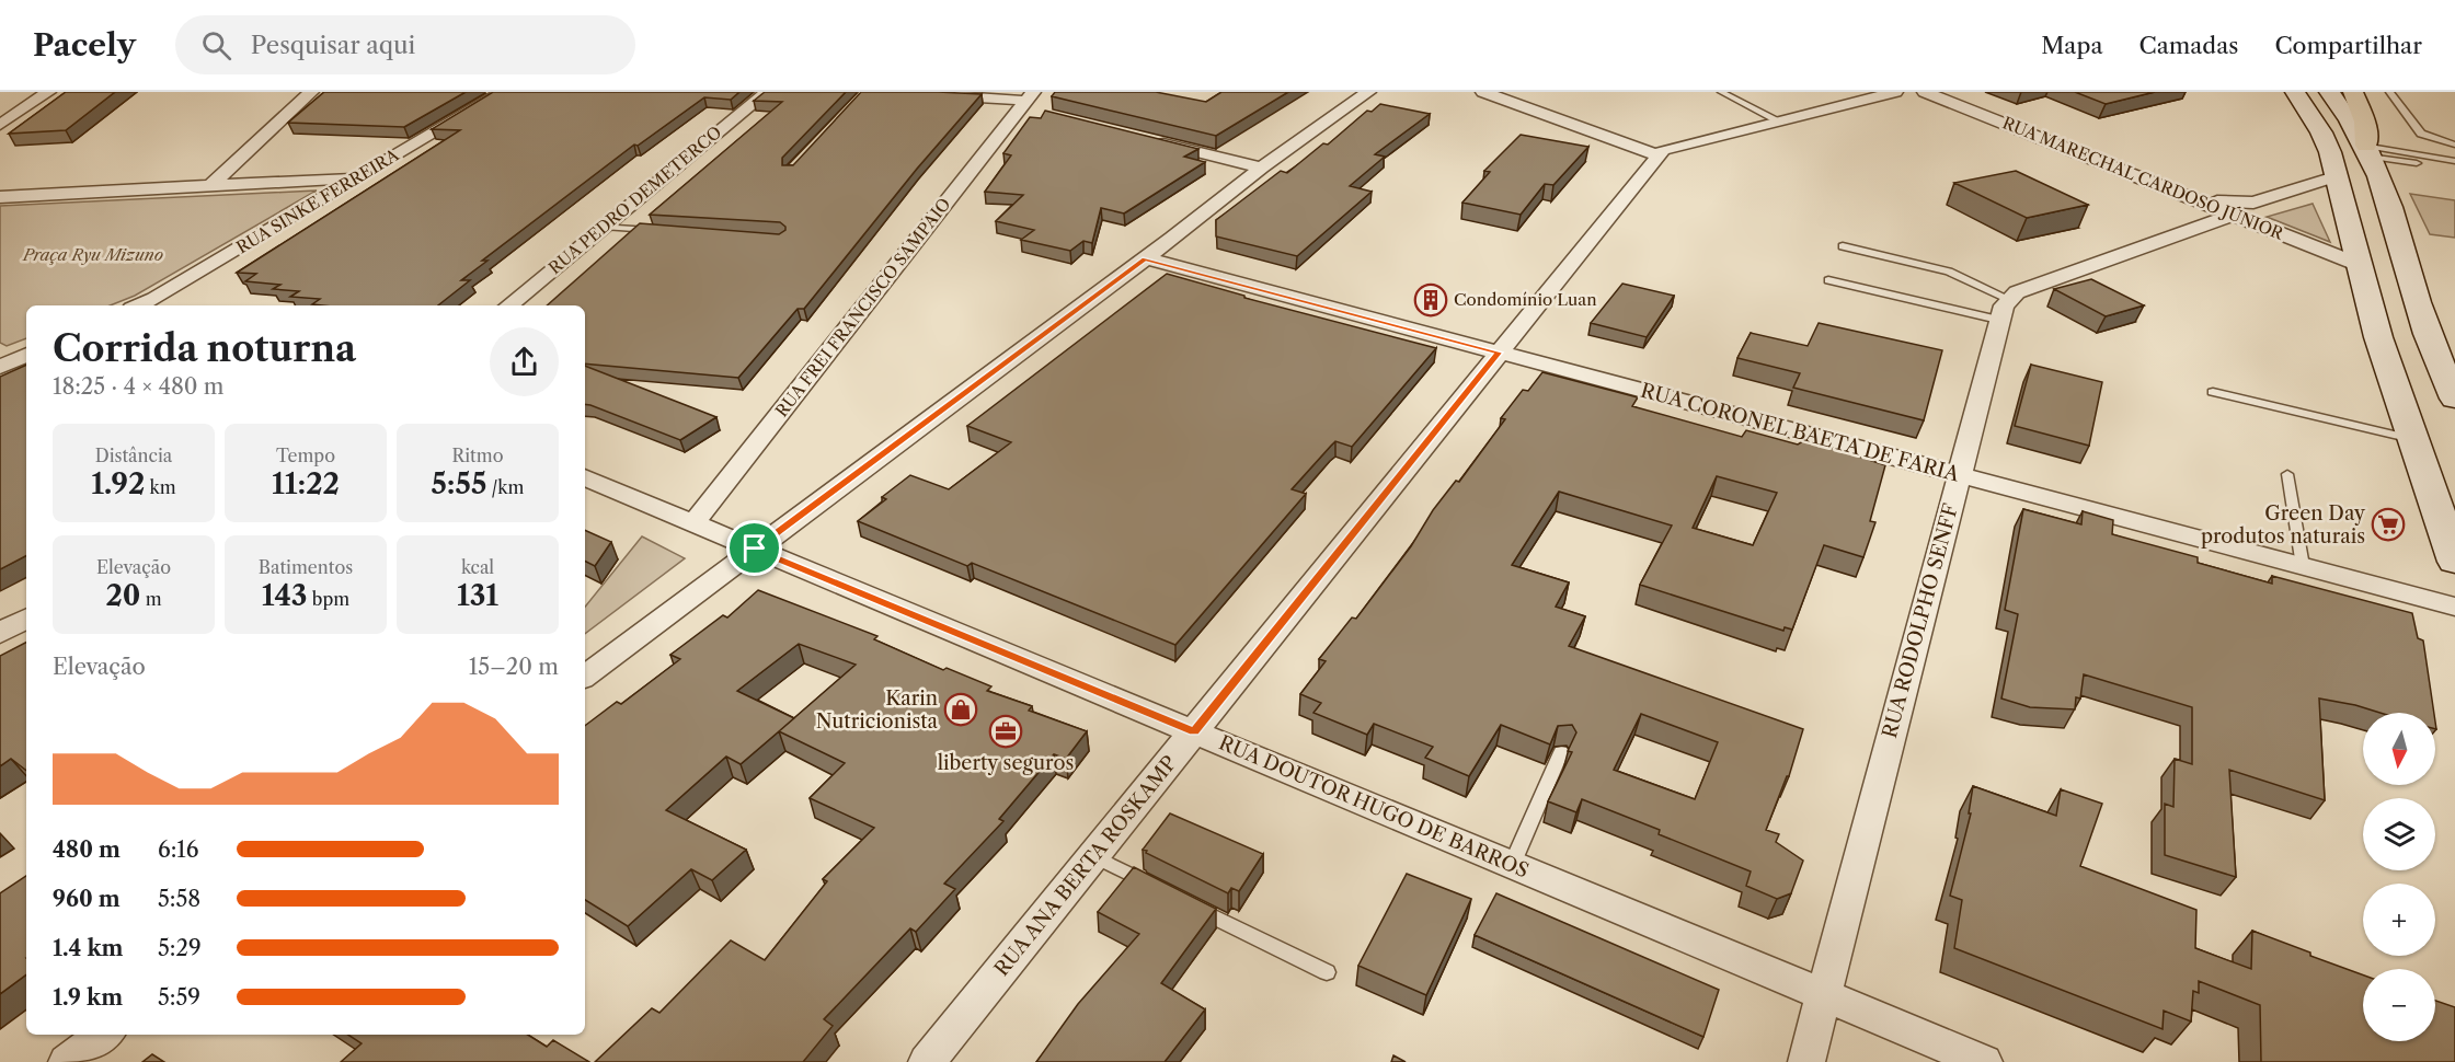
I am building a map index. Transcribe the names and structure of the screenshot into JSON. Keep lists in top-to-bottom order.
{
  "streets": {
    "street": [
      "RUA MARECHAL CARDOSO JÚNIOR",
      "RUA PEDRO DEMETERCO",
      "RUA SINKE FERREIRA",
      "RUA FREI FRANCISCO SAMPAIO",
      "RUA CORONEL BAETA DE FARIA",
      "RUA RODOLPHO SENFF",
      "RUA DOUTOR HUGO DE BARROS",
      "RUA ANA BERTA ROSKAMP"
    ]
  },
  "crossings": [
    ["RUA FREI FRANCISCO SAMPAIO", "RUA DOUTOR HUGO DE BARROS"],
    ["RUA CORONEL BAETA DE FARIA", "RUA RODOLPHO SENFF"],
    ["RUA CORONEL BAETA DE FARIA", "RUA ANA BERTA ROSKAMP"],
    ["RUA RODOLPHO SENFF", "RUA DOUTOR HUGO DE BARROS"],
    ["RUA DOUTOR HUGO DE BARROS", "RUA ANA BERTA ROSKAMP"]
  ],
  "parks": ["Praça Ryu Mizuno"],
  "places": {
    "building": ["Condomínio Luan"],
    "supermarket": ["Green Day produtos naturais"],
    "shop": ["Karin Nutricionista"],
    "office": ["liberty seguros"]
  },
  "north": "bottom",
  "page": {
    "header": "Pacely",
    "search": "Pesquisar aqui",
    "nav": ["Mapa", "Camadas", "Compartilhar"],
    "heading": ["Corrida noturna", "18:25 · 4 × 480 m"],
    "stats": [
      ["Distância", "1.92 km"],
      ["Tempo", "11:22"],
      ["Ritmo", "5:55 /km"],
      ["Elevação", "20 m"],
      ["Batimentos", "143 bpm"],
      ["kcal", "131"]
    ],
    "chart": ["Elevação", "15–20 m"],
    "map_buttons": ["+", "−"],
    "list": [
      {
        "name": "480 m",
        "note": "6:16"
      },
      {
        "name": "960 m",
        "note": "5:58"
      },
      {
        "name": "1.4 km",
        "note": "5:29"
      },
      {
        "name": "1.9 km",
        "note": "5:59"
      }
    ]
  }
}
